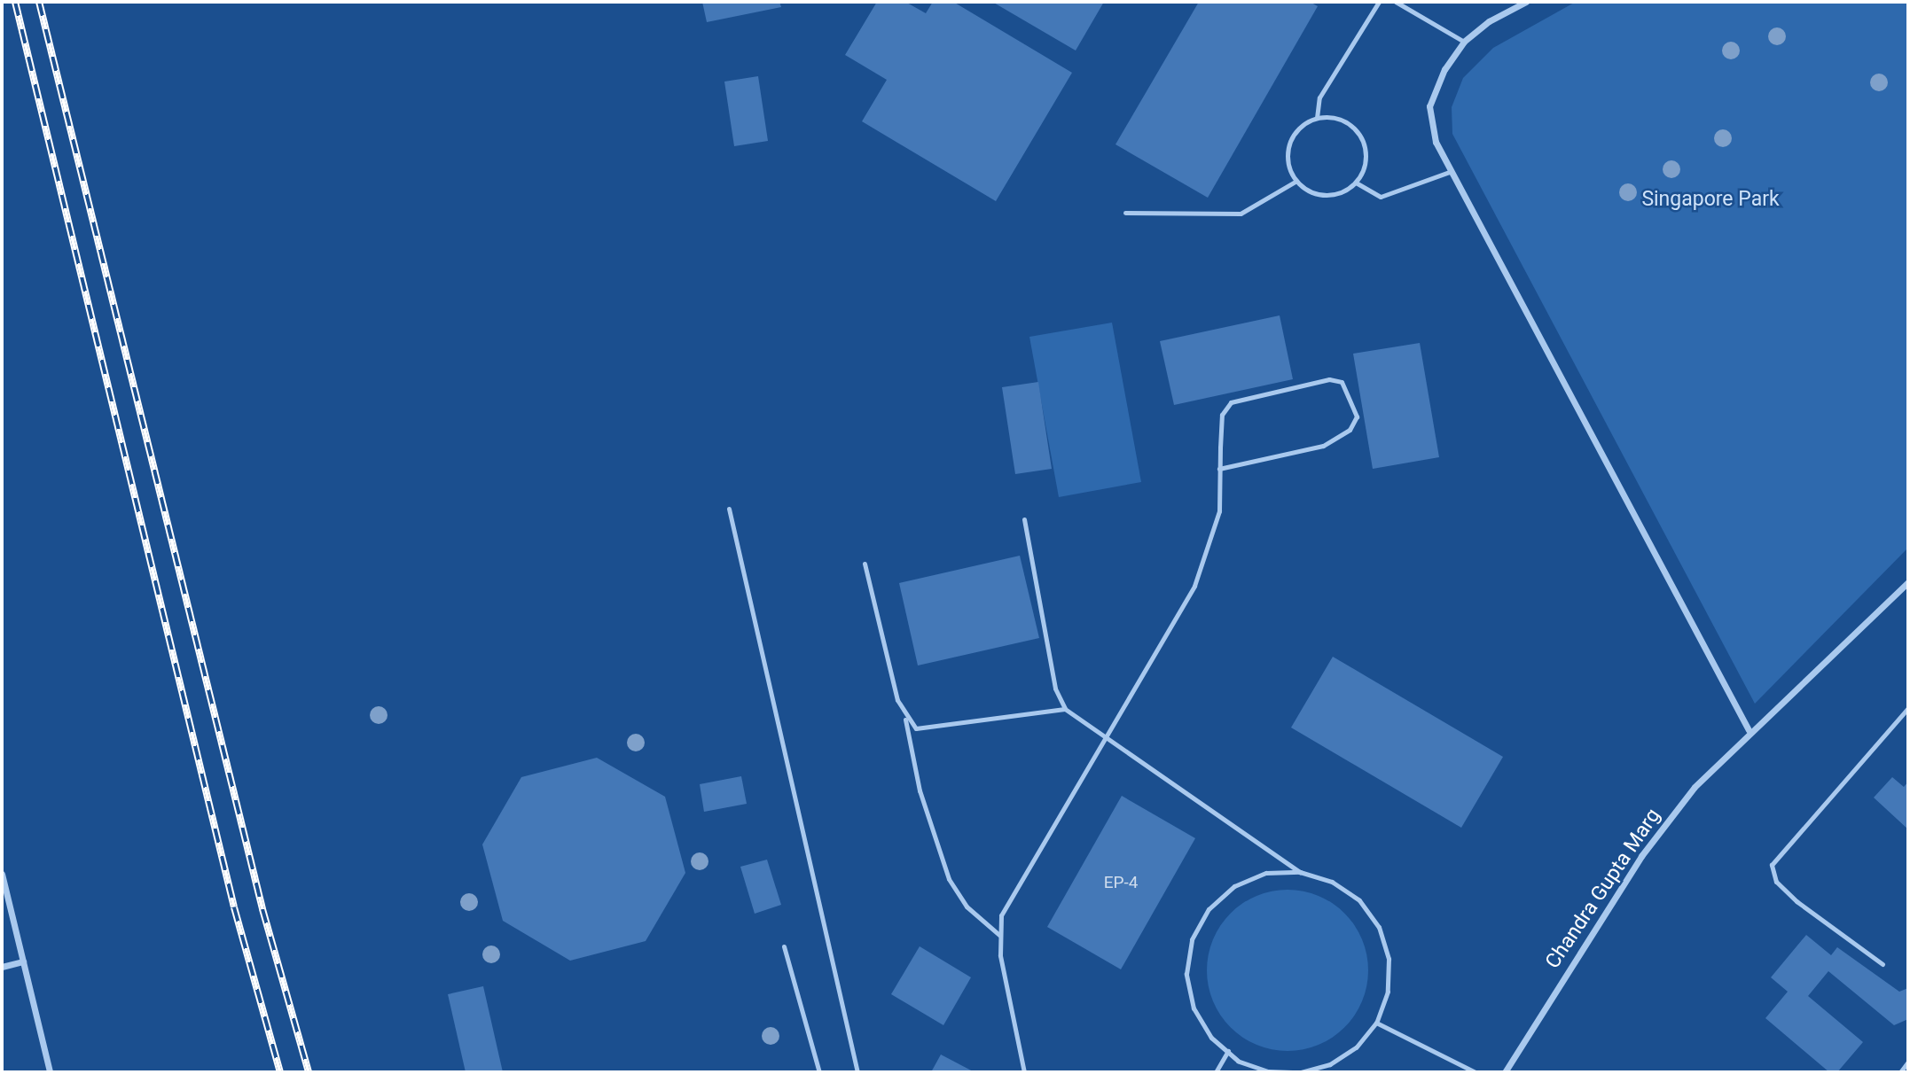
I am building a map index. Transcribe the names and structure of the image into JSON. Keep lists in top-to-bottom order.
{
  "streets": {
    "street": ["Chandra Gupta Marg"]
  },
  "parks": ["Singapore Park"],
  "house_numbers": ["EP-4"]
}
